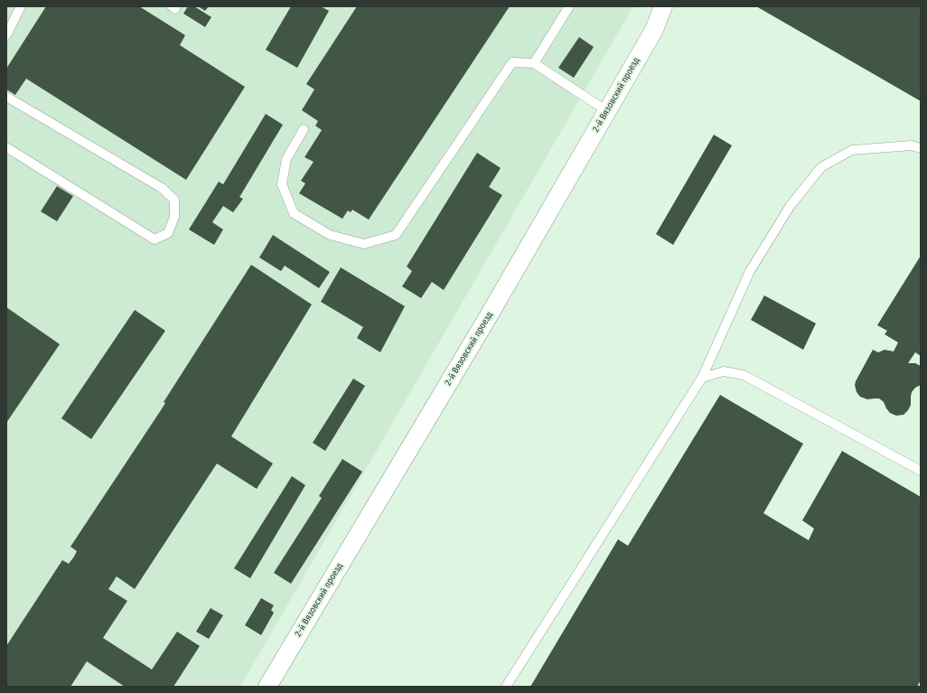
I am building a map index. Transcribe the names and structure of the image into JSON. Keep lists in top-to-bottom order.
{
  "streets": {
    "street": ["2-й Вязовский проезд"]
  }
}
